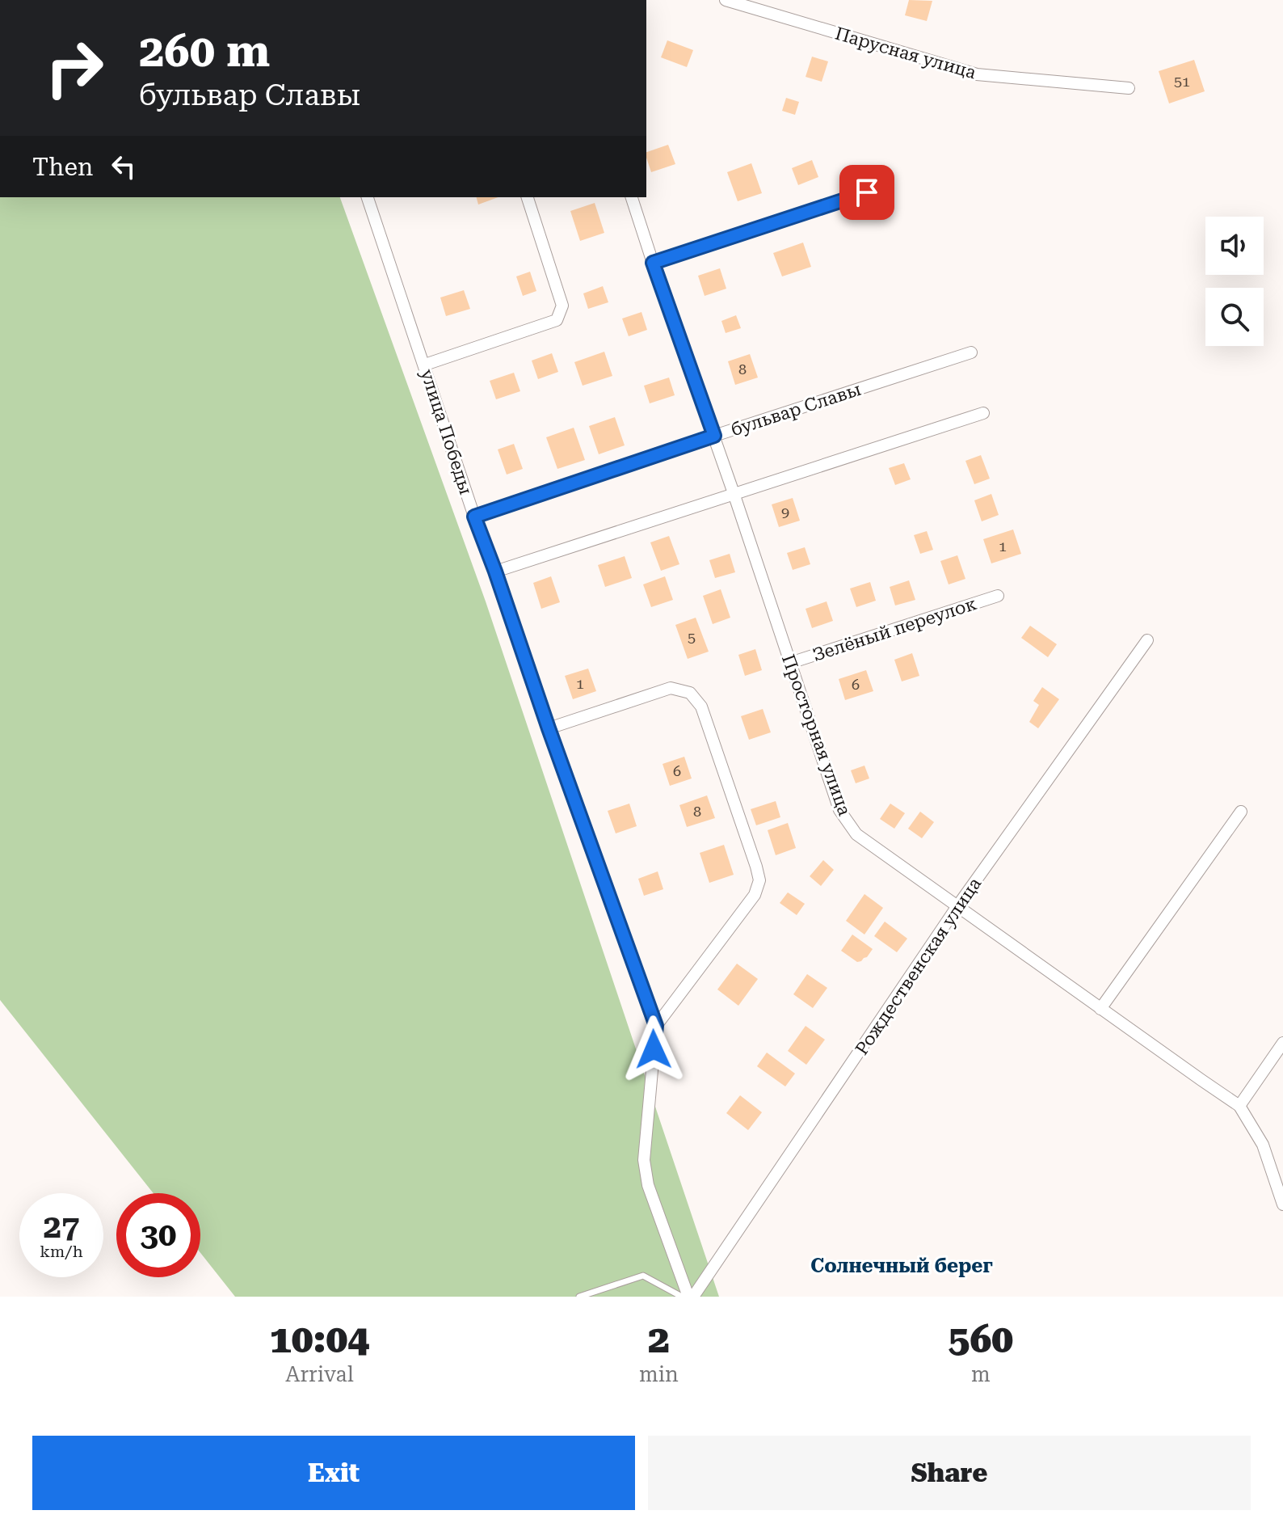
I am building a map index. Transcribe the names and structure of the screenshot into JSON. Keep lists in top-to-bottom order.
{
  "streets": {
    "street": [
      "Парусная улица",
      "бульвар Славы",
      "улица Победы",
      "Зелёный переулок",
      "Просторная улица",
      "Рождественская улица"
    ]
  },
  "crossings": [
    ["бульвар Славы", "улица Победы"],
    ["бульвар Славы", "Просторная улица"],
    ["улица Победы", "Рождественская улица"],
    ["Зелёный переулок", "Просторная улица"],
    ["Просторная улица", "Рождественская улица"]
  ],
  "districts": ["Солнечный берег"],
  "house_numbers": [
    "51",
    "8",
    "9",
    "1",
    "5",
    "1",
    "6",
    "6",
    "8"
  ],
  "page": {
    "turn": ["260 m", "бульвар Славы"],
    "then": "Then",
    "speed": "27 km/h",
    "limit": "30",
    "eta": [
      "10:04",
      "Arrival",
      "2",
      "min",
      "560",
      "m"
    ],
    "buttons": ["Exit", "Share"]
  }
}
